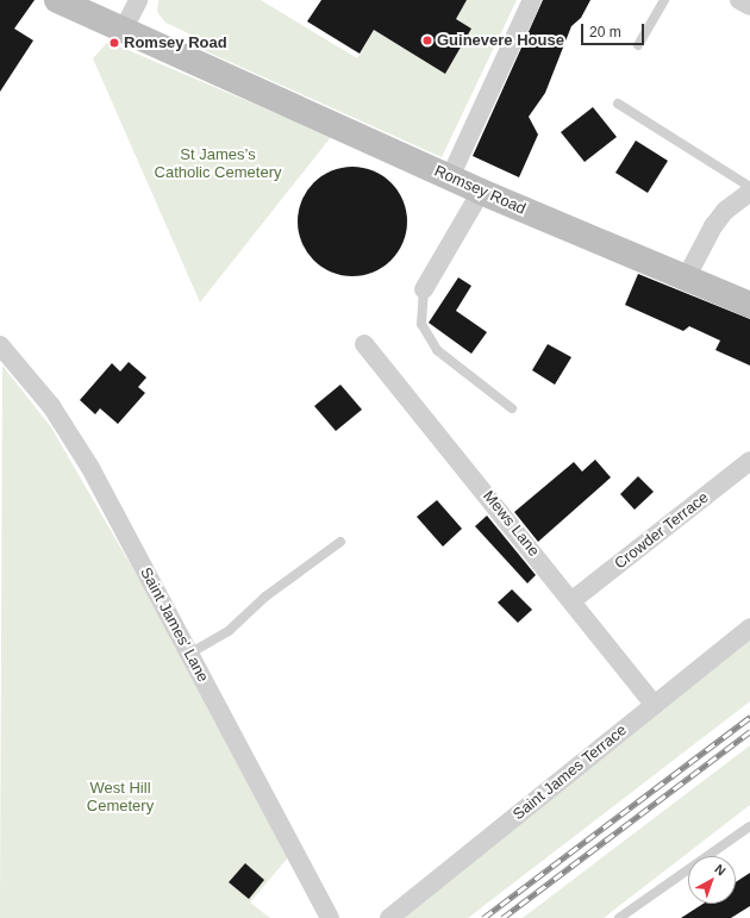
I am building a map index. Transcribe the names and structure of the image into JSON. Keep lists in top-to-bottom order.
{
  "streets": {
    "main road": ["Romsey Road"],
    "street": [
      "Mews Lane",
      "Crowder Terrace",
      "Saint James' Lane",
      "Saint James Terrace"
    ]
  },
  "crossings": [
    ["Mews Lane", "Crowder Terrace"],
    ["Mews Lane", "Saint James Terrace"]
  ],
  "parks": ["St James’s Catholic Cemetery", "West Hill Cemetery"],
  "places": ["Guinevere House", "Romsey Road"],
  "scale_bar": "20 m",
  "north": "top right"
}
